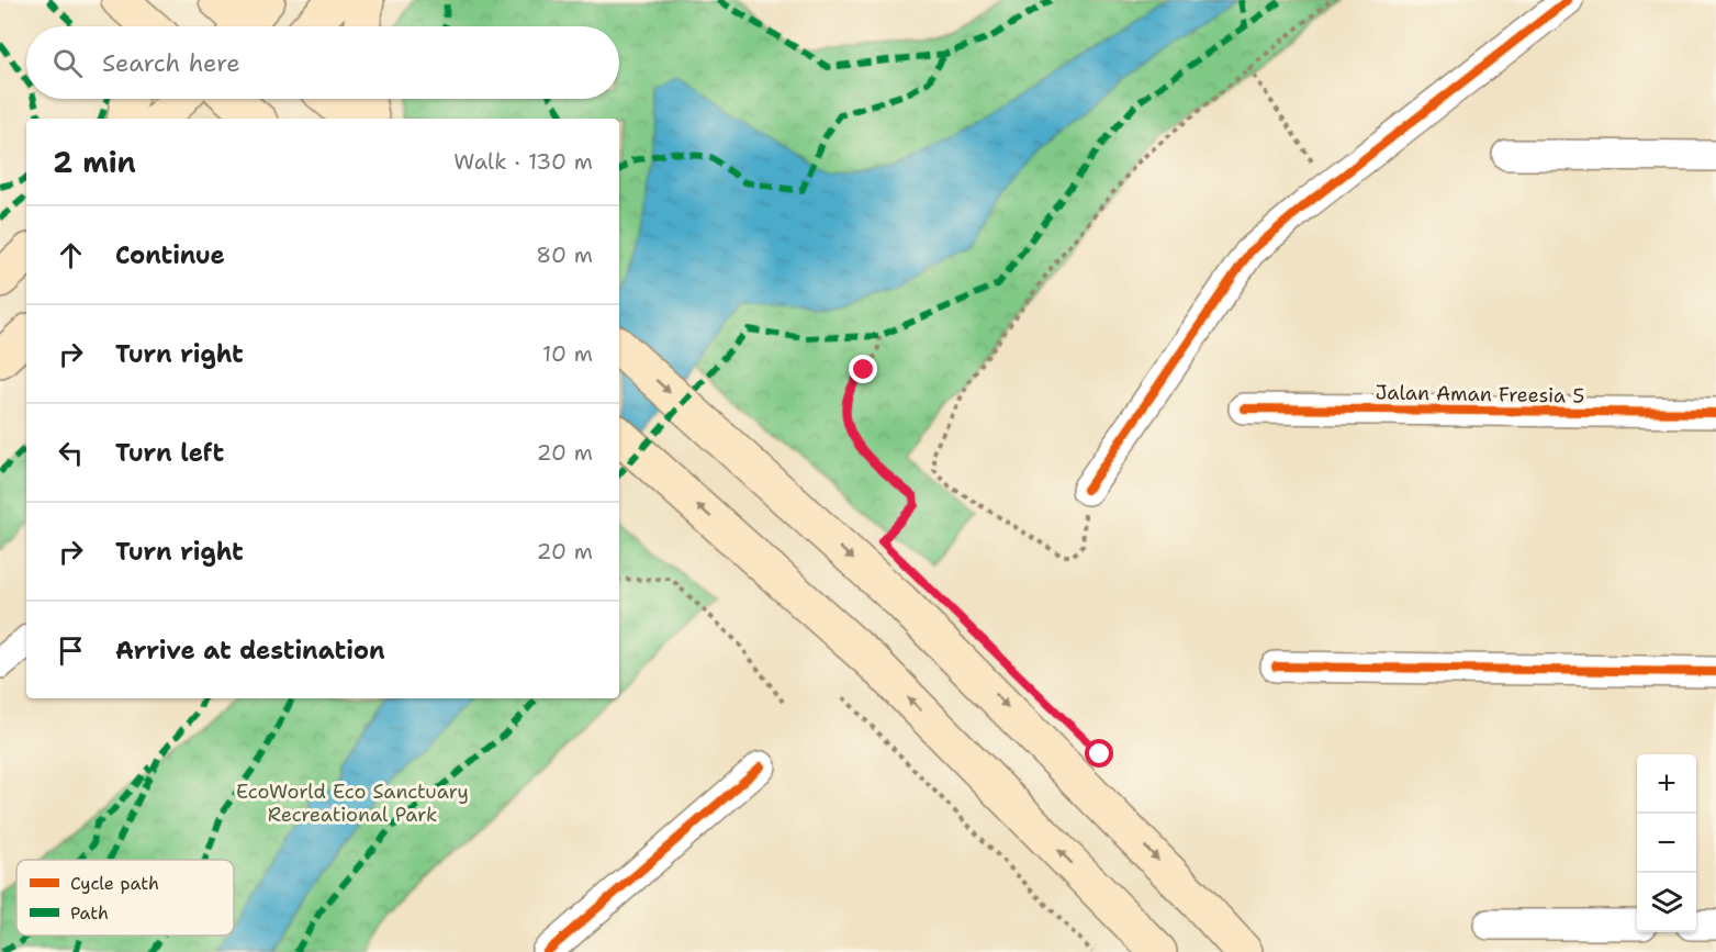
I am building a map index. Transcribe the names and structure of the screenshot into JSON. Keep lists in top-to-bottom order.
{
  "streets": {
    "street": ["Jalan Aman Freesia 5"]
  },
  "parks": ["EcoWorld Eco Sanctuary Recreational Park"],
  "legend": ["Cycle path", "Path"],
  "page": {
    "search": "Search here",
    "heading": ["2 min", "Walk · 130 m"],
    "list": [
      ["Continue", "80 m"],
      ["Turn right", "10 m"],
      ["Turn left", "20 m"],
      ["Turn right", "20 m"],
      "Arrive at destination"
    ],
    "map_buttons": ["+", "−"]
  }
}
